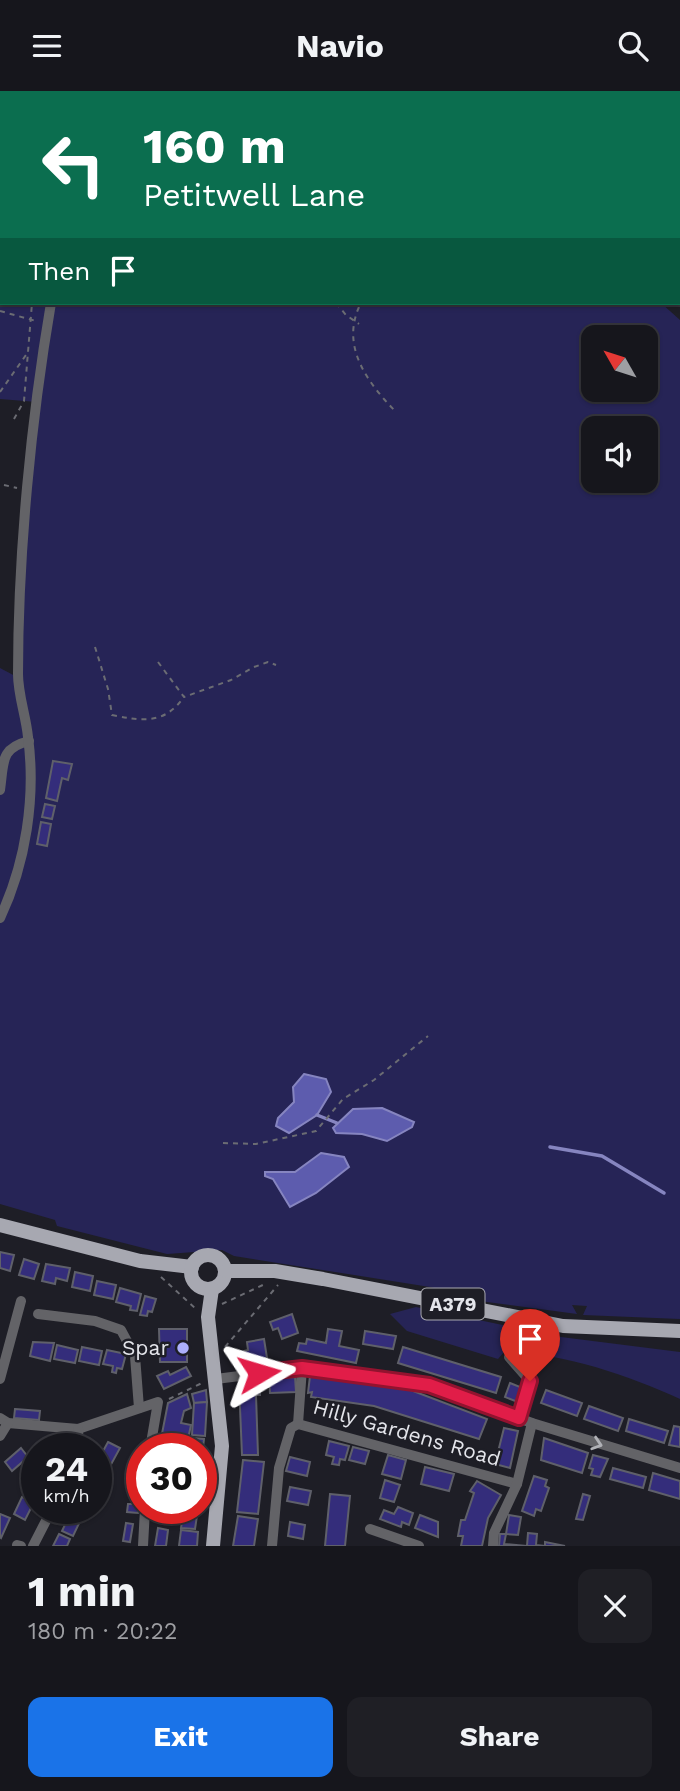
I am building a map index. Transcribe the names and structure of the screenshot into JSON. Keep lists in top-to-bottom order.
{
  "streets": {
    "main road": ["A379"],
    "street": ["Hilly Gardens Road"]
  },
  "places": ["Spar"],
  "north": "top left",
  "page": {
    "header": "Navio",
    "turn": ["160 m", "Petitwell Lane"],
    "then": "Then",
    "speed": "24 km/h",
    "limit": "30",
    "heading": ["1 min", "180 m · 20:22"],
    "buttons": ["Exit", "Share"]
  }
}
